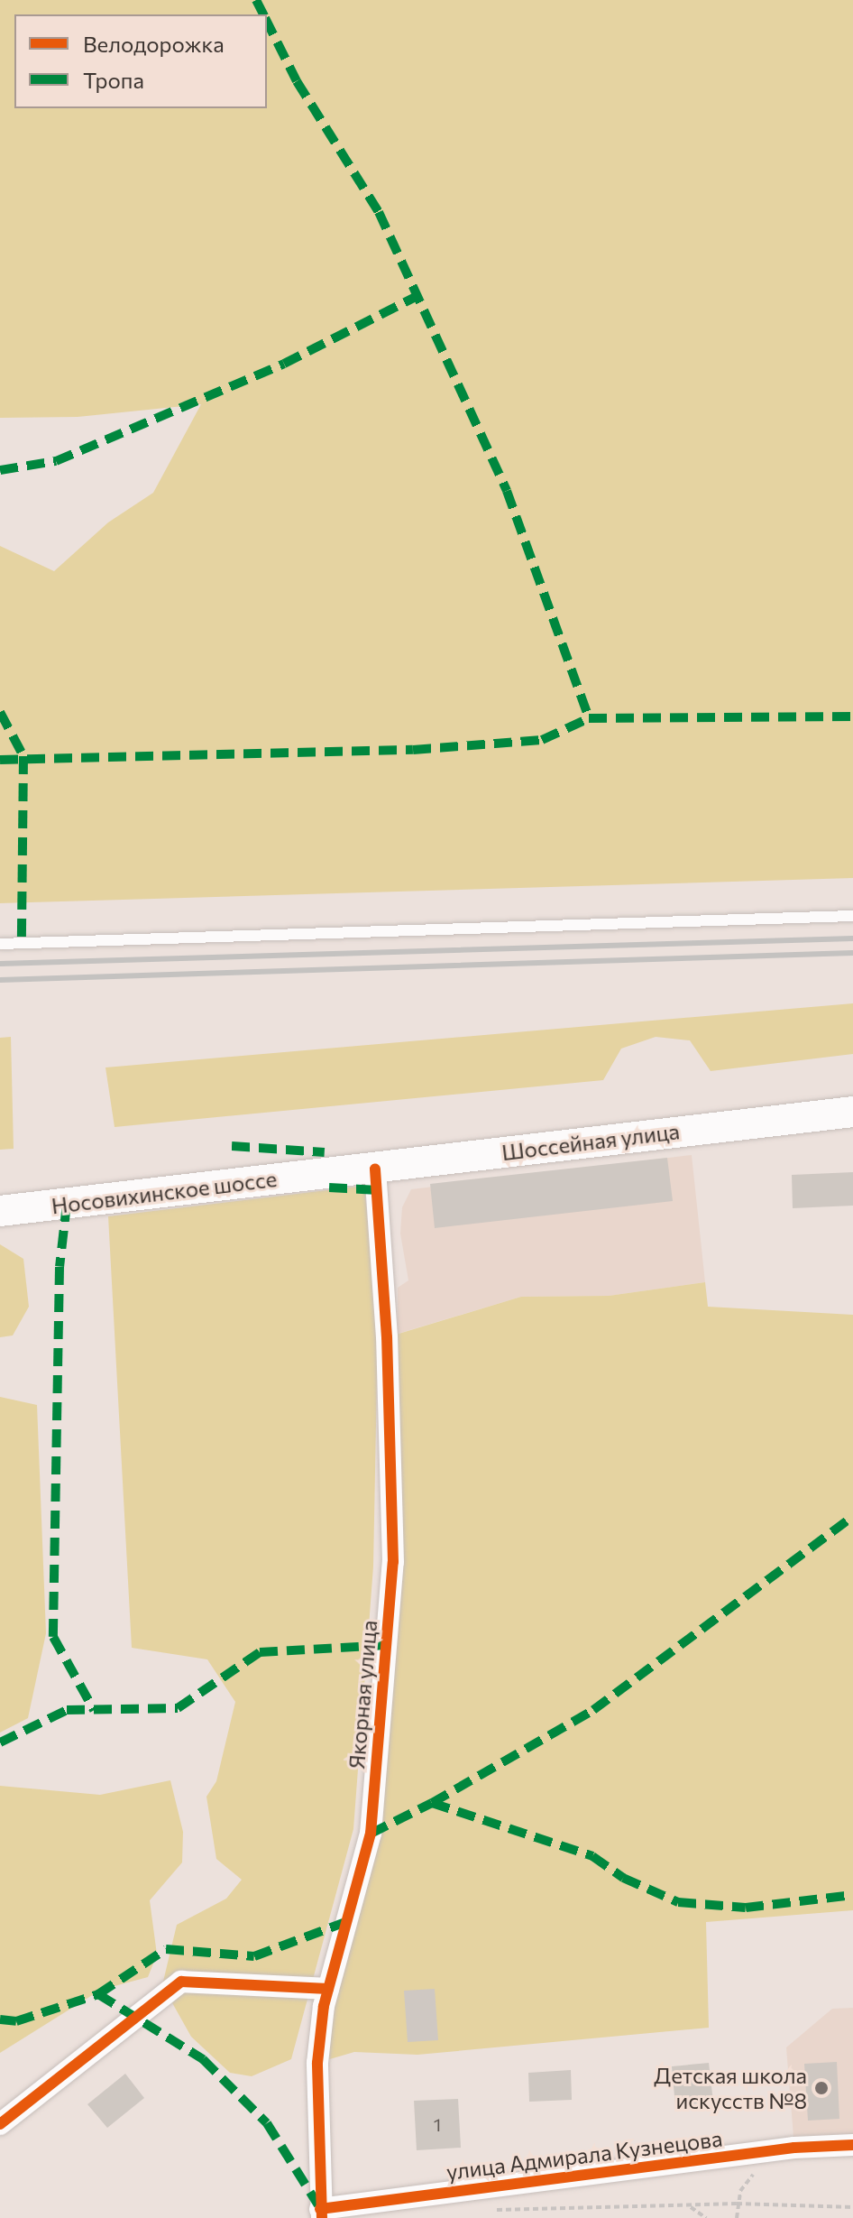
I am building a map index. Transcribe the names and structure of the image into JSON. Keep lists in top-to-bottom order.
{
  "streets": {
    "main road": ["Шоссейная улица", "Носовихинское шоссе"],
    "street": ["Якорная улица", "улица Адмирала Кузнецова"]
  },
  "crossings": [
    ["Шоссейная улица", "Носовихинское шоссе"],
    ["Шоссейная улица", "Якорная улица"],
    ["Якорная улица", "улица Адмирала Кузнецова"]
  ],
  "places": ["Детская школа искусств №8"],
  "house_numbers": ["1"],
  "legend": ["Велодорожка", "Тропа"]
}
